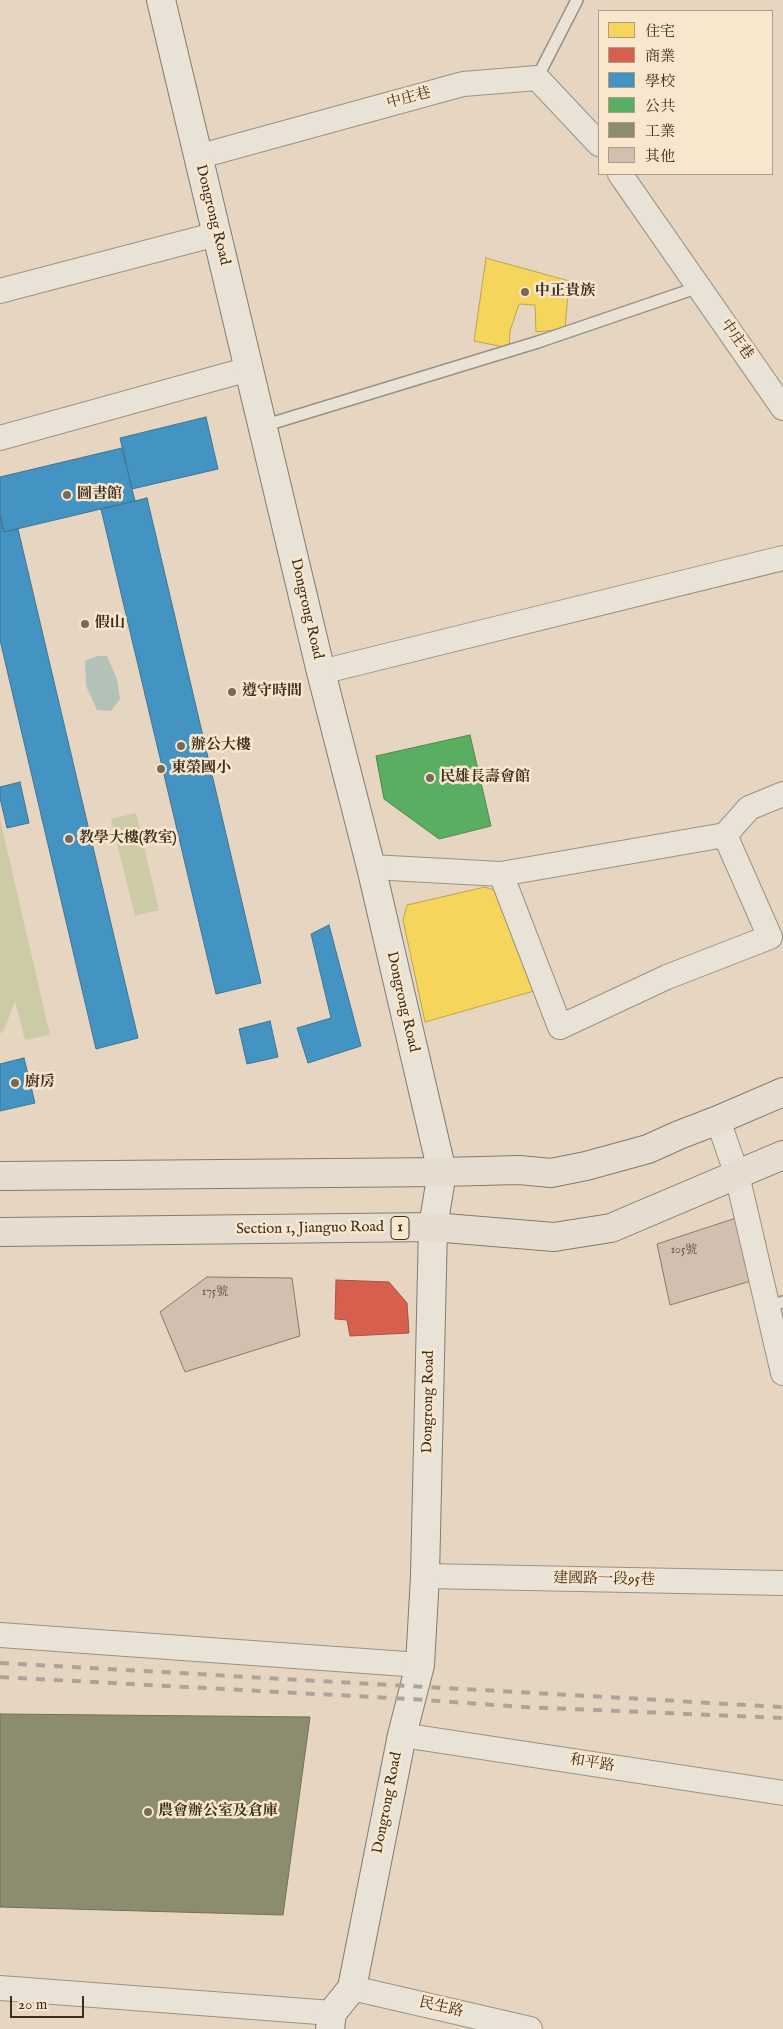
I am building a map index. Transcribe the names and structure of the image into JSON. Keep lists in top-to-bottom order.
{
  "streets": {
    "main road": ["1", "Section 1, Jianguo Road"],
    "street": [
      "中庄巷",
      "Dongrong Road",
      "建國路一段95巷",
      "和平路",
      "民生路"
    ]
  },
  "crossings": [
    ["中庄巷", "Dongrong Road"],
    ["Dongrong Road", "Section 1, Jianguo Road"],
    ["Dongrong Road", "建國路一段95巷"],
    ["Dongrong Road", "和平路"],
    ["Dongrong Road", "民生路"]
  ],
  "places": [
    "中正貴族",
    "圖書館",
    "假山",
    "遵守時間",
    "辦公大樓",
    "東榮國小",
    "民雄長壽會館",
    "教學大樓(教室)",
    "廚房",
    "農會辦公室及倉庫"
  ],
  "house_numbers": ["105號", "175號"],
  "legend": [
    "住宅",
    "商業",
    "學校",
    "公共",
    "工業",
    "其他"
  ],
  "scale_bar": "20 m"
}
